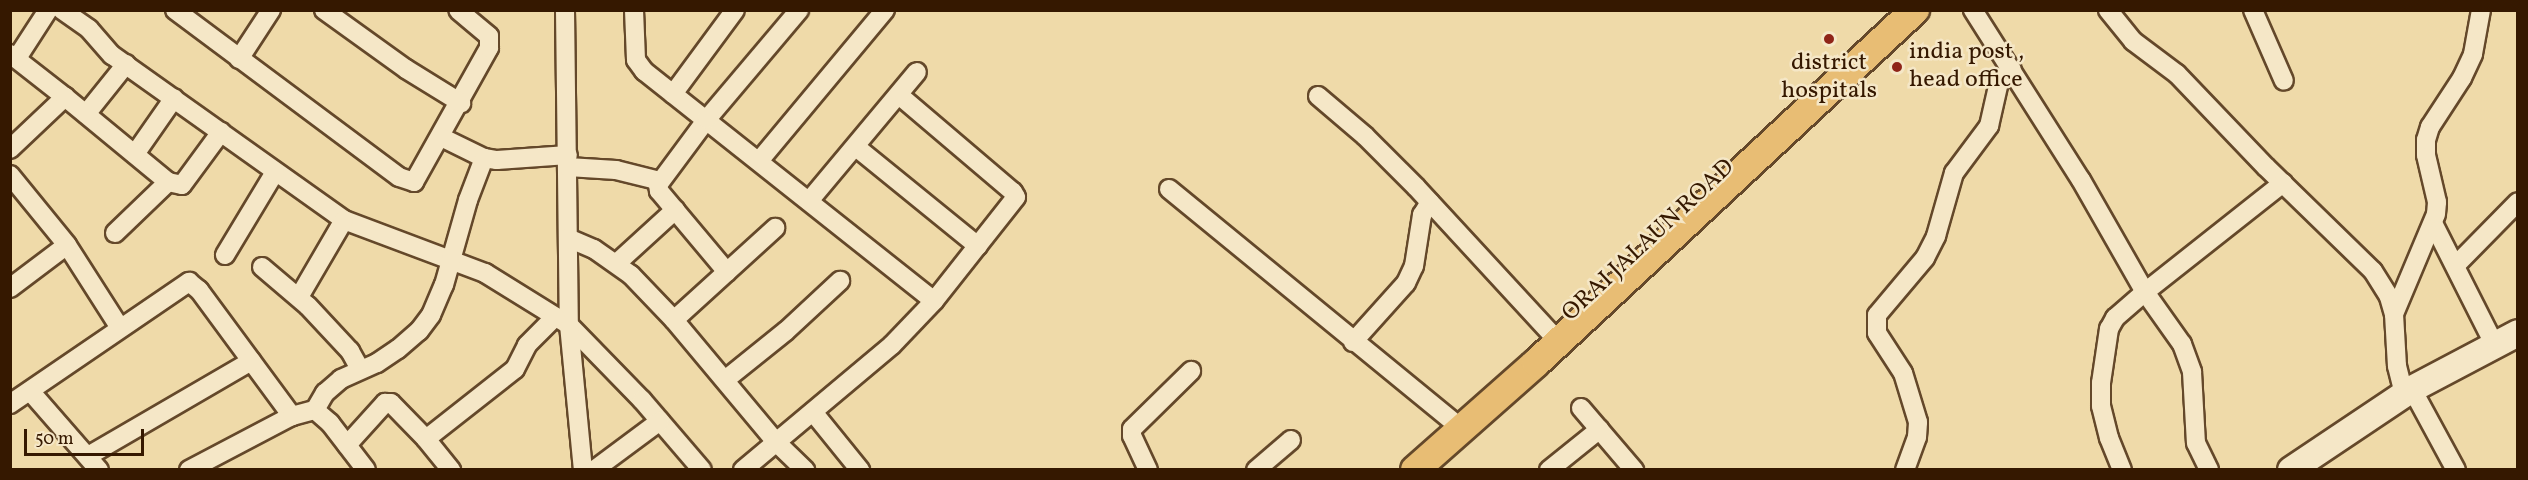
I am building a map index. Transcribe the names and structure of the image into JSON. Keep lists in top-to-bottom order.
{
  "streets": {
    "main road": ["ORAI JALAUN ROAD"]
  },
  "places": ["district hospitals", "india post , head office"],
  "scale_bar": "50 m"
}
